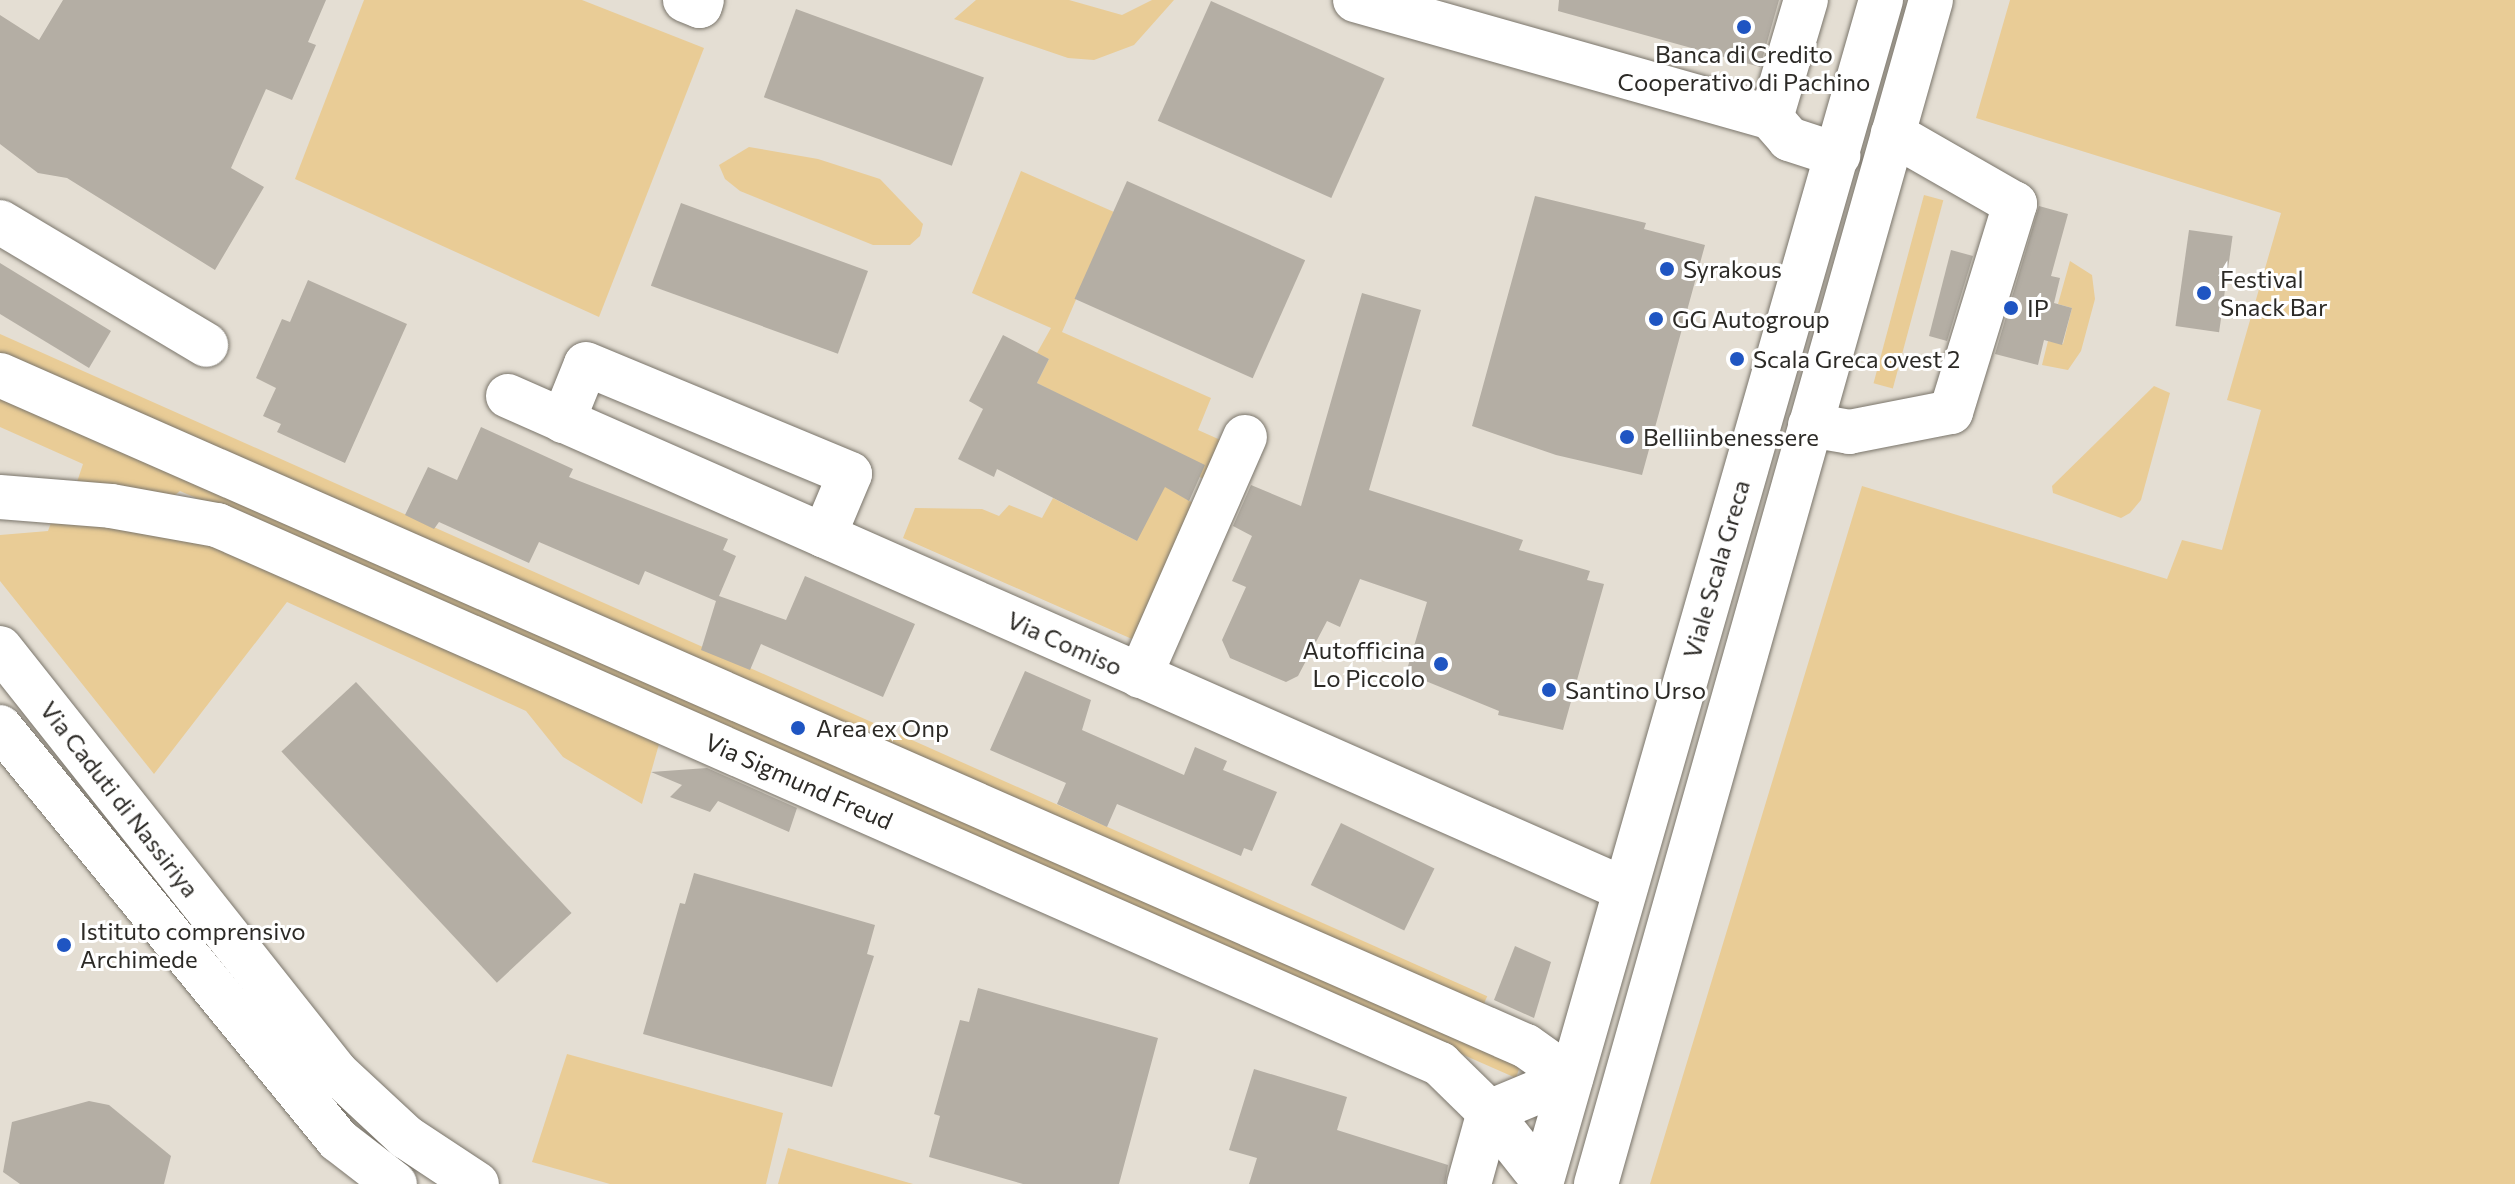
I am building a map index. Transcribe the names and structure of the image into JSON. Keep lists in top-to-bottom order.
{
  "streets": {
    "street": [
      "Viale Scala Greca",
      "Via Comiso",
      "Via Sigmund Freud",
      "Via Caduti di Nassiriya"
    ]
  },
  "crossings": [
    ["Viale Scala Greca", "Via Comiso"],
    ["Viale Scala Greca", "Via Sigmund Freud"]
  ],
  "places": [
    "Banca di Credito Cooperativo di Pachino",
    "Syrakous",
    "Festival Snack Bar",
    "IP",
    "GG Autogroup",
    "Scala Greca ovest 2",
    "Belliinbenessere",
    "Autofficina Lo Piccolo",
    "Santino Urso",
    "Area ex Onp",
    "Istituto comprensivo Archimede"
  ]
}
